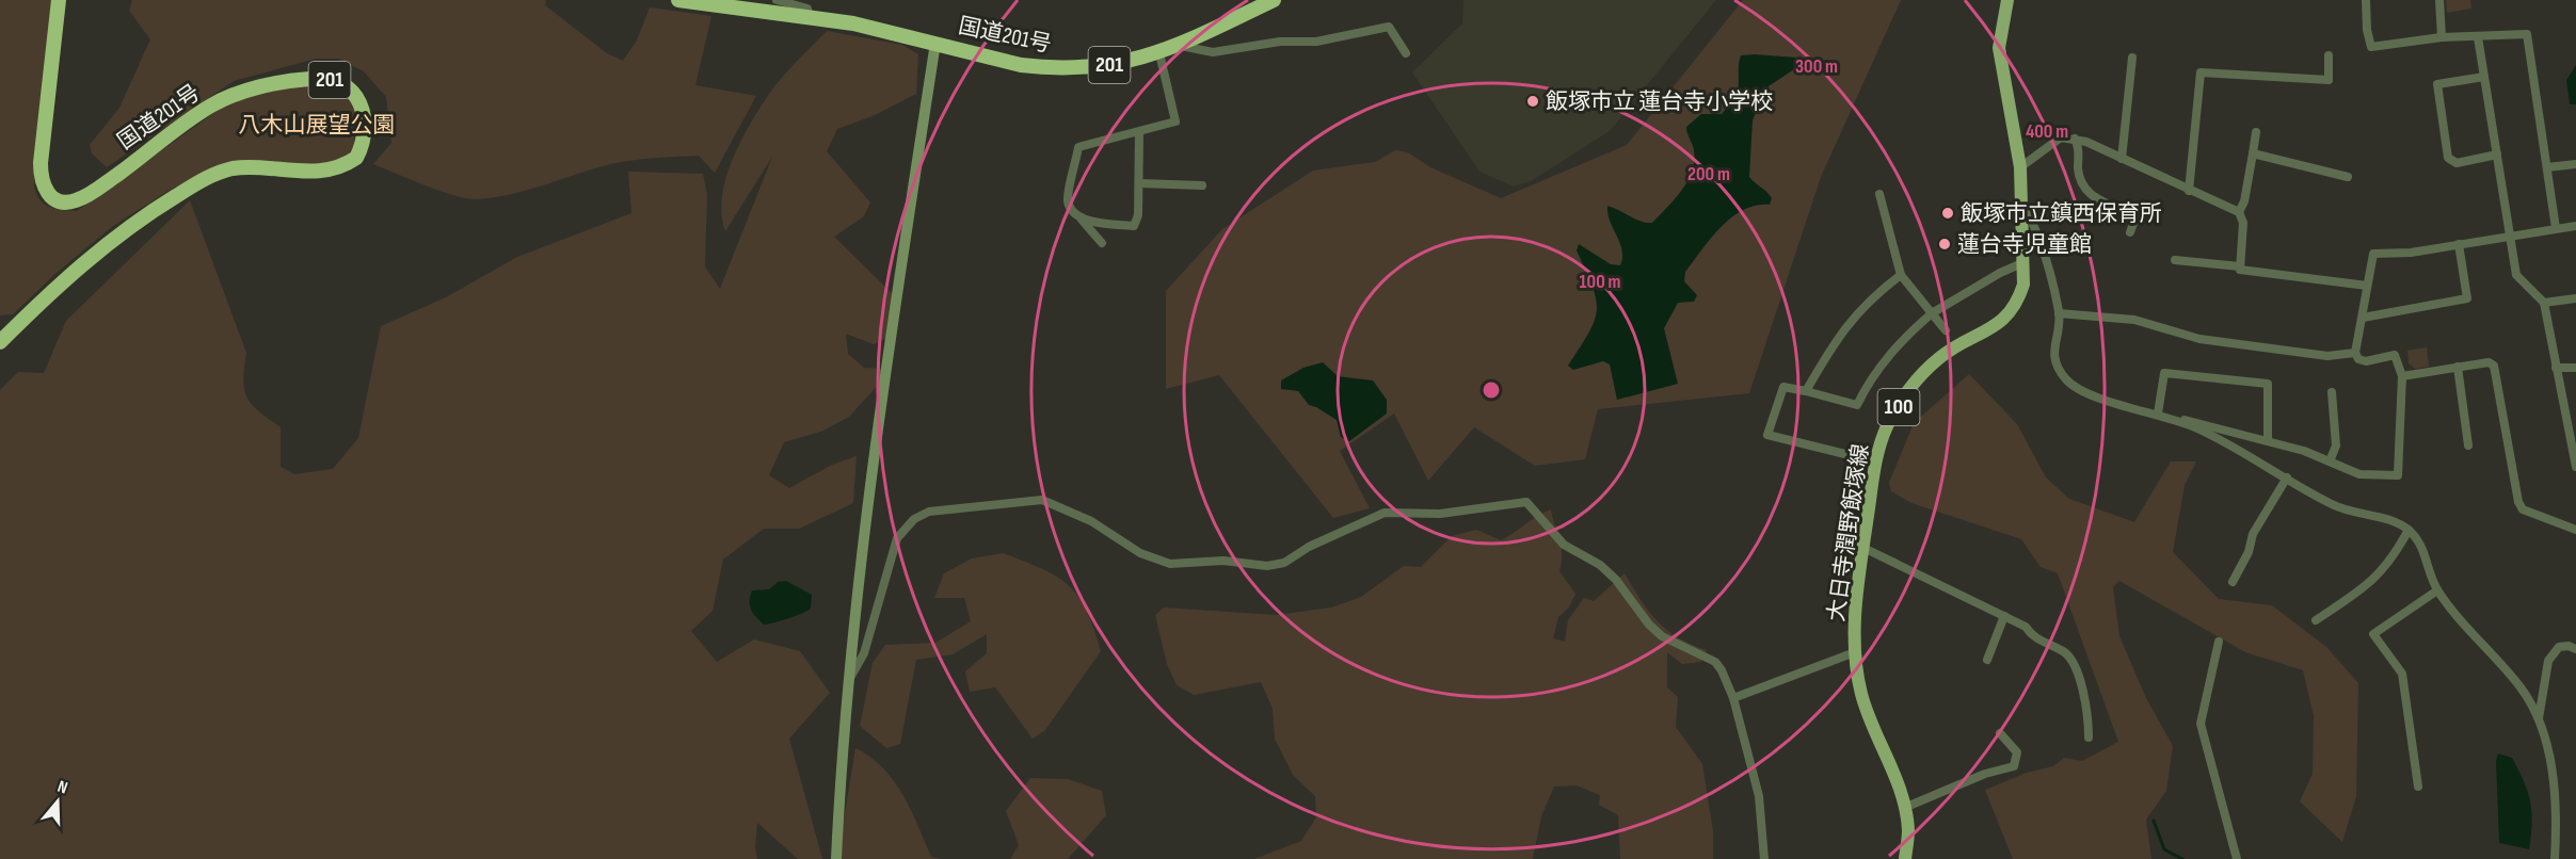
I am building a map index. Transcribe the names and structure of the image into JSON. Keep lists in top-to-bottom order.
{
  "streets": {
    "highway": ["国道201号", "201"],
    "main road": ["100", "大日寺潤野飯塚線"]
  },
  "parks": ["八木山展望公園"],
  "places": ["飯塚市立 蓮台寺小学校", "飯塚市立鎮西保育所", "蓮台寺児童館"],
  "north": "top",
  "rings": [
    "300 m",
    "400 m",
    "200 m",
    "100 m"
  ]
}
